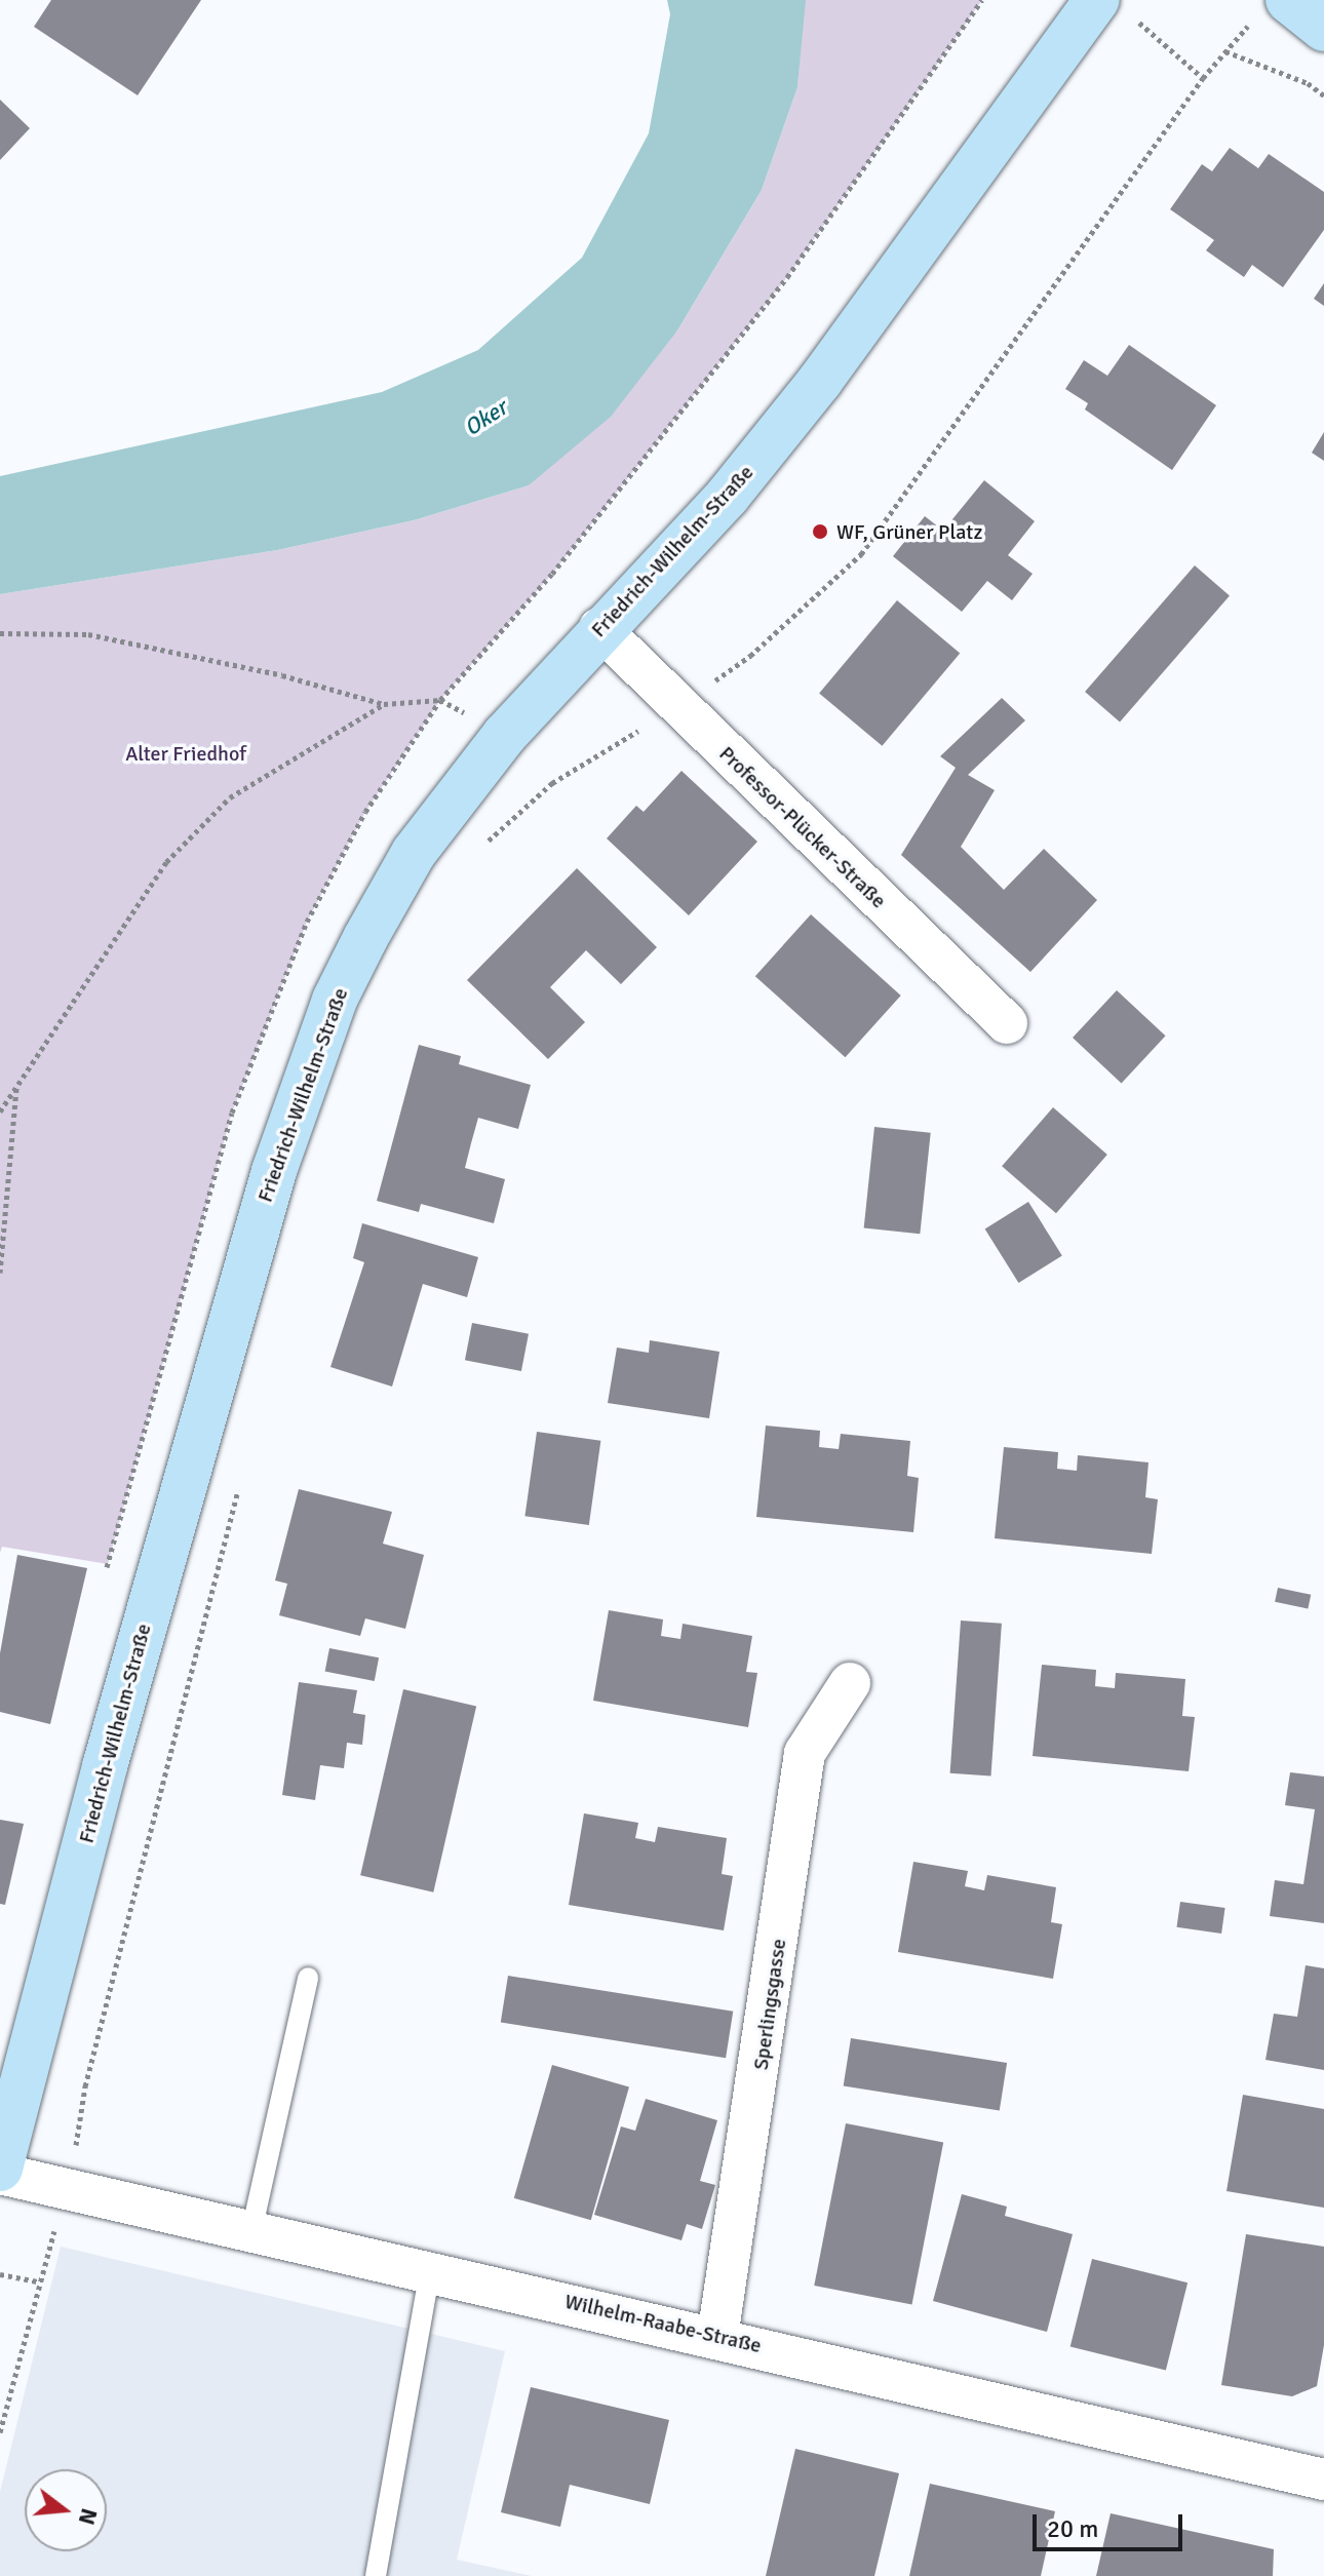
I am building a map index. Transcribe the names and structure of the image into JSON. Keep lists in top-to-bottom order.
{
  "streets": {
    "main road": ["Friedrich-Wilhelm-Straße"],
    "street": ["Professor-Plücker-Straße", "Sperlingsgasse", "Wilhelm-Raabe-Straße"]
  },
  "crossings": [
    ["Friedrich-Wilhelm-Straße", "Professor-Plücker-Straße"],
    ["Friedrich-Wilhelm-Straße", "Wilhelm-Raabe-Straße"],
    ["Sperlingsgasse", "Wilhelm-Raabe-Straße"]
  ],
  "water": ["Oker"],
  "parks": ["Alter Friedhof"],
  "places": ["WF, Grüner Platz"],
  "scale_bar": "20 m",
  "north": "right"
}
